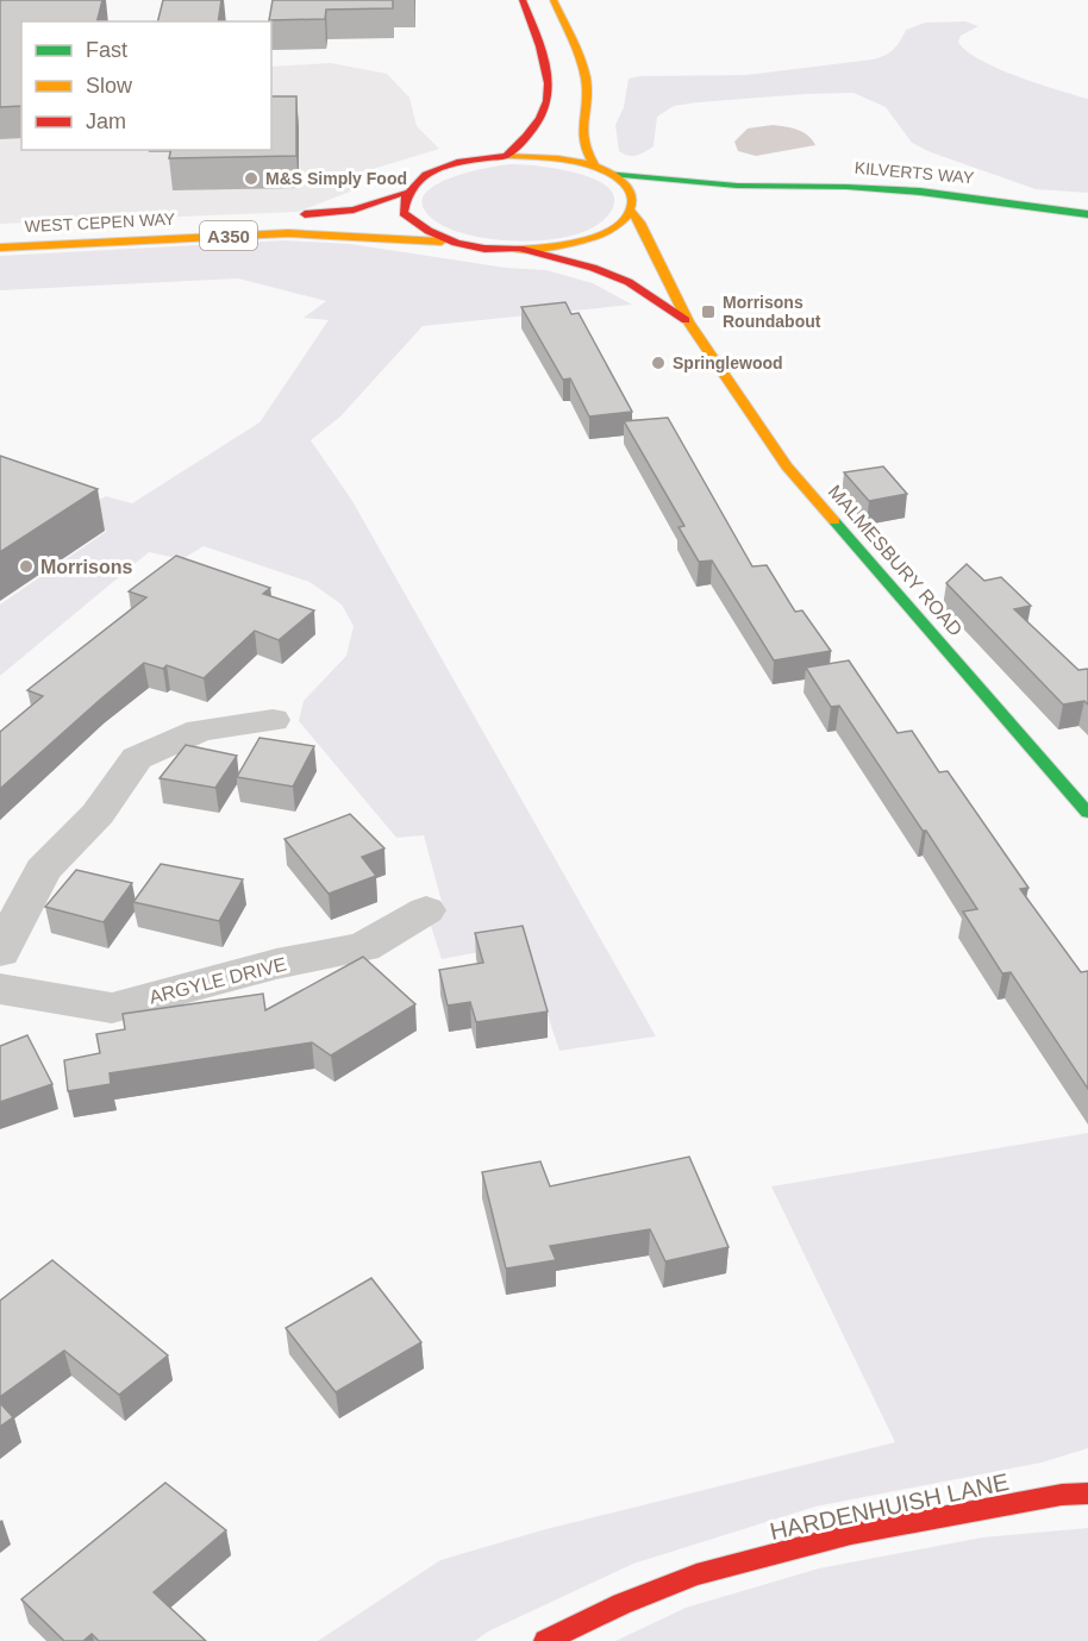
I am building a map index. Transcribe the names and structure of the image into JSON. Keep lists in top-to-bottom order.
{
  "streets": {
    "main road": [
      "KILVERTS WAY",
      "WEST CEPEN WAY",
      "A350",
      "MALMESBURY ROAD",
      "HARDENHUISH LANE"
    ],
    "street": ["ARGYLE DRIVE"]
  },
  "crossings": [
    ["KILVERTS WAY", "A350"],
    ["KILVERTS WAY", "MALMESBURY ROAD"],
    ["WEST CEPEN WAY", "A350"],
    ["A350", "MALMESBURY ROAD"]
  ],
  "places": {
    "other": ["M&S Simply Food", "Springlewood", "Morrisons"],
    "transit": ["Morrisons Roundabout"]
  },
  "legend": ["Fast", "Slow", "Jam"]
}
